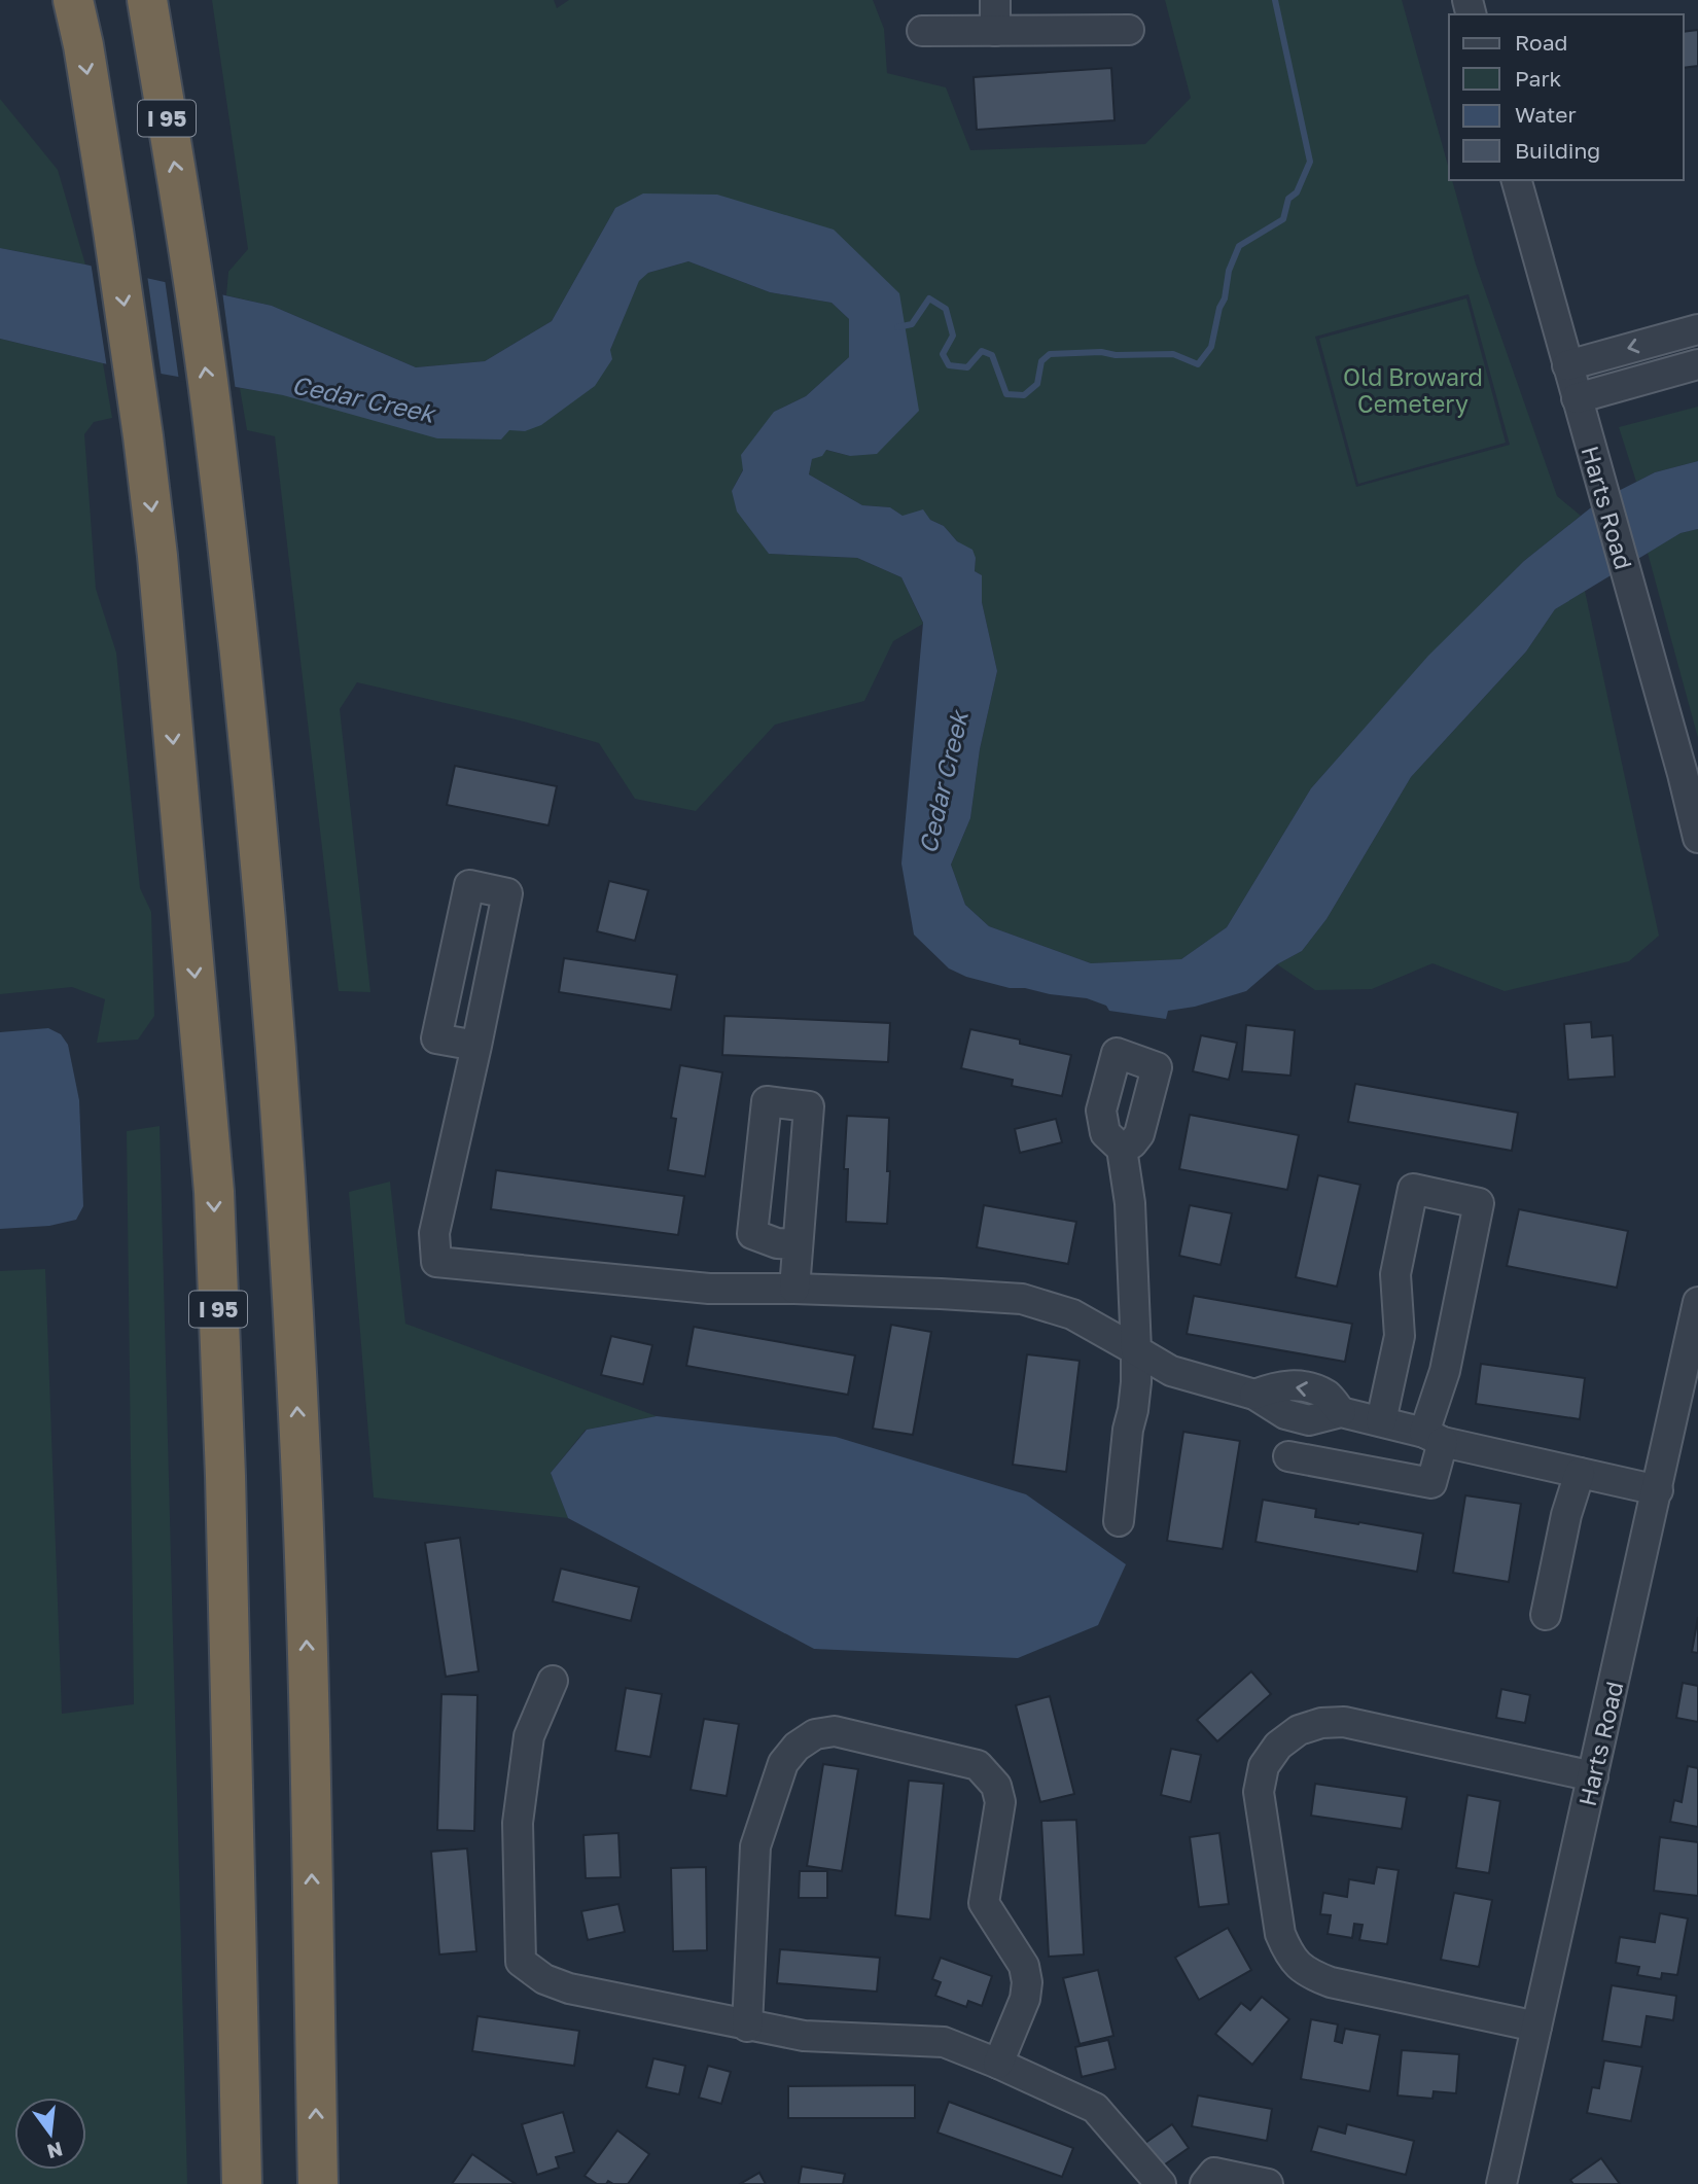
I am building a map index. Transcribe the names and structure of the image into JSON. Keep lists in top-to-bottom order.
{
  "streets": {
    "highway": ["I 95"],
    "street": ["Harts Road"]
  },
  "water": ["Cedar Creek"],
  "parks": ["Old Broward Cemetery"],
  "legend": [
    "Road",
    "Park",
    "Water",
    "Building"
  ],
  "north": "bottom"
}
